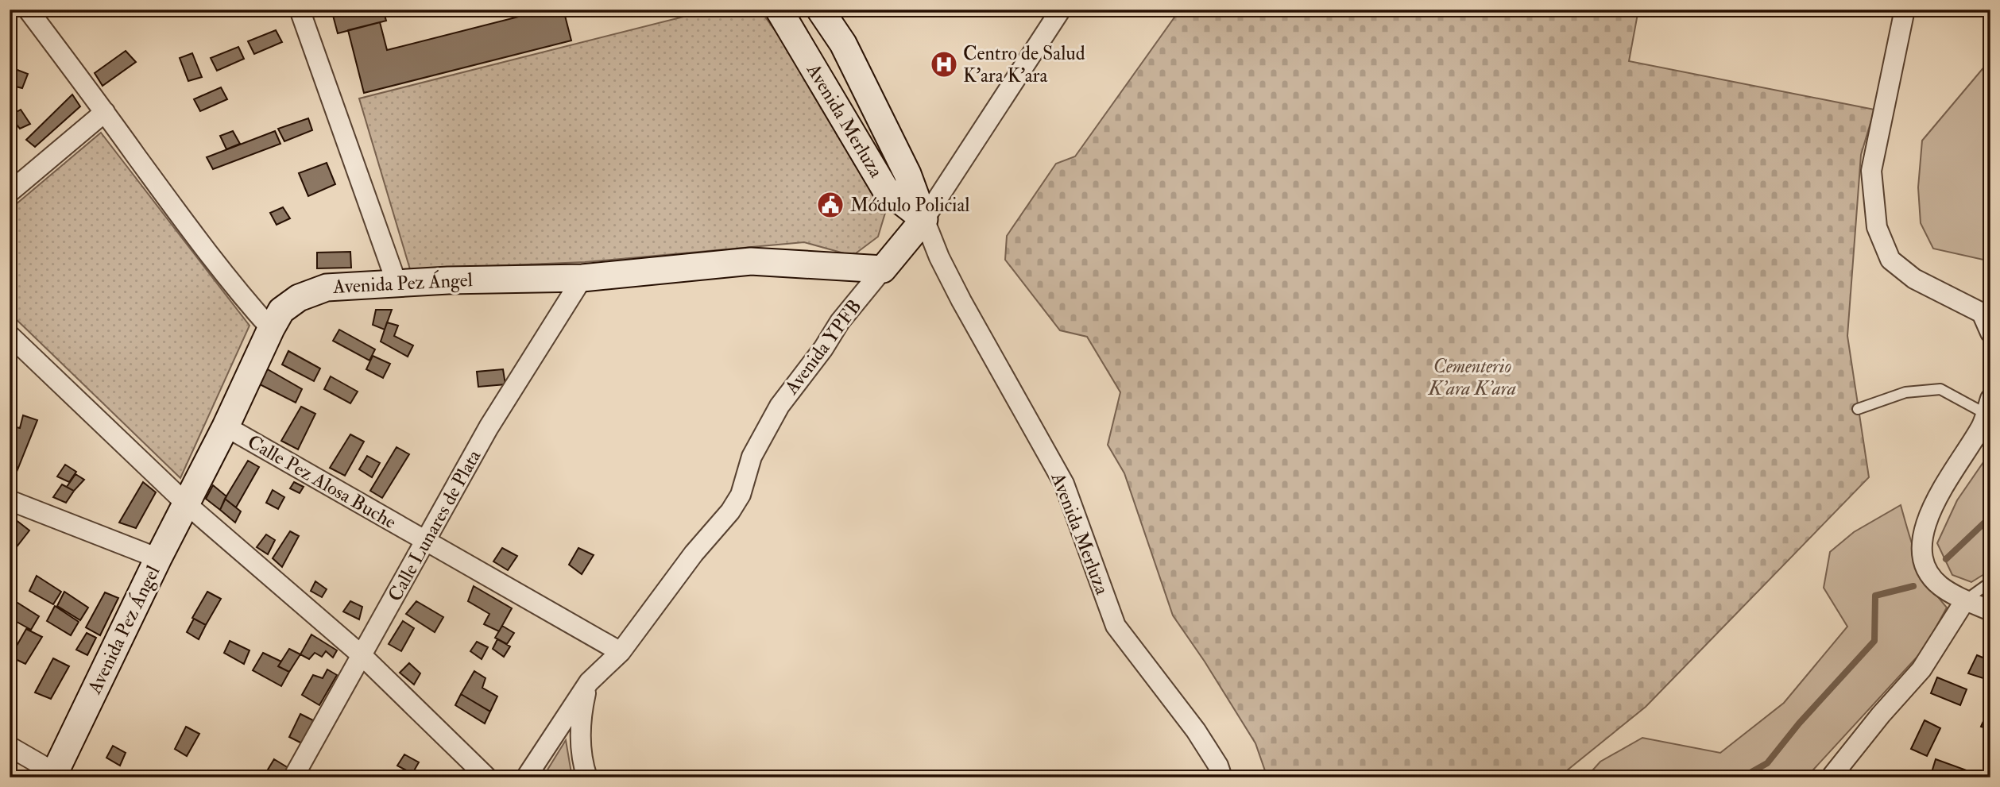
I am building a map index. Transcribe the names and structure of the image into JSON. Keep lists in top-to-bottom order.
{
  "streets": {
    "street": [
      "Avenida Merluza",
      "Avenida Pez Ángel",
      "Avenida YPFB",
      "Calle Pez Alosa Buche",
      "Calle Lunares de Plata"
    ]
  },
  "crossings": [
    ["Avenida Merluza", "Avenida YPFB"],
    ["Avenida Pez Ángel", "Avenida YPFB"],
    ["Avenida Pez Ángel", "Calle Pez Alosa Buche"],
    ["Avenida Pez Ángel", "Calle Lunares de Plata"],
    ["Avenida YPFB", "Calle Pez Alosa Buche"],
    ["Calle Pez Alosa Buche", "Calle Lunares de Plata"]
  ],
  "parks": ["Cementerio K'ara K'ara"],
  "places": {
    "hospital": ["Centro de Salud K'ara K'ara"],
    "public building": ["Módulo Policial"]
  }
}
